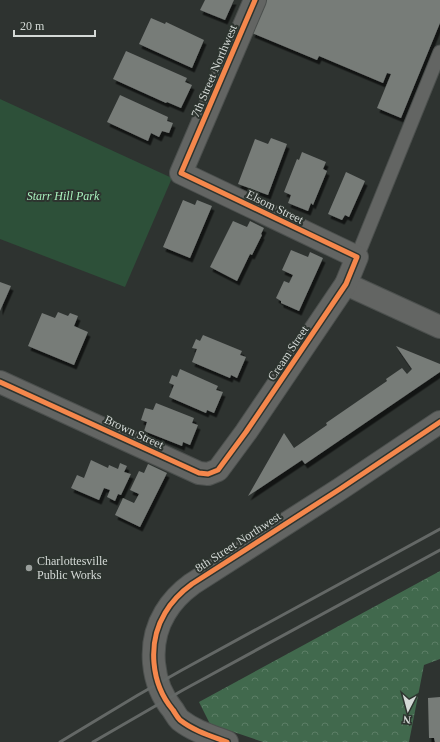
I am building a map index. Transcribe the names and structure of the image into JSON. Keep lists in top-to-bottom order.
{
  "streets": {
    "street": [
      "7th Street Northwest",
      "Elsom Street",
      "Cream Street",
      "Brown Street",
      "8th Street Northwest"
    ]
  },
  "crossings": [
    ["7th Street Northwest", "Elsom Street"],
    ["Cream Street", "Brown Street"]
  ],
  "parks": ["Starr Hill Park"],
  "places": ["Charlottesville Public Works"],
  "scale_bar": "20 m",
  "north": "bottom"
}
